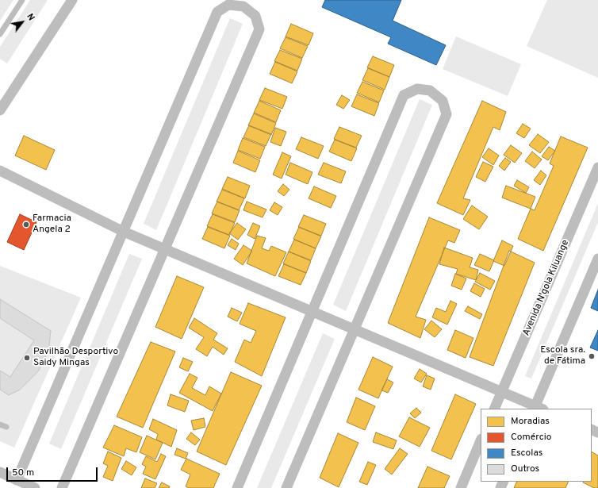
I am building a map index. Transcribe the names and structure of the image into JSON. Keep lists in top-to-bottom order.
{
  "streets": {
    "street": ["Avenida N'gola Kiluange"]
  },
  "places": ["Farmacia Angela 2", "Escola sra. de Fátima", "Pavilhão Desportivo Saidy Mingas"],
  "legend": [
    "Moradias",
    "Comércio",
    "Escolas",
    "Outros"
  ],
  "scale_bar": "50 m",
  "north": "top right"
}
